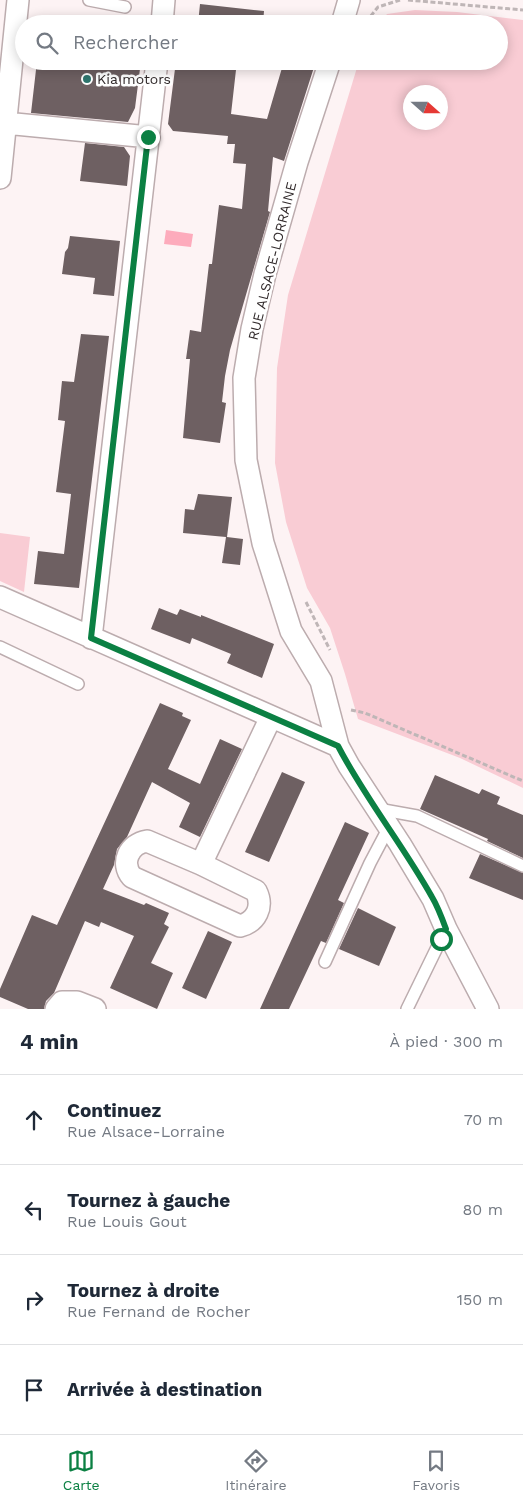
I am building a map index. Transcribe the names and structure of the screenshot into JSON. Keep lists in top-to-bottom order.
{
  "streets": {
    "street": ["RUE ALSACE-LORRAINE"]
  },
  "places": ["Kia motors"],
  "north": "right",
  "page": {
    "search": "Rechercher",
    "heading": ["4 min", "À pied · 300 m"],
    "list": [
      ["Continuez", "Rue Alsace-Lorraine", "70 m"],
      ["Tournez à gauche", "Rue Louis Gout", "80 m"],
      ["Tournez à droite", "Rue Fernand de Rocher", "150 m"],
      "Arrivée à destination"
    ],
    "nav": ["Carte", "Itinéraire", "Favoris"]
  }
}
